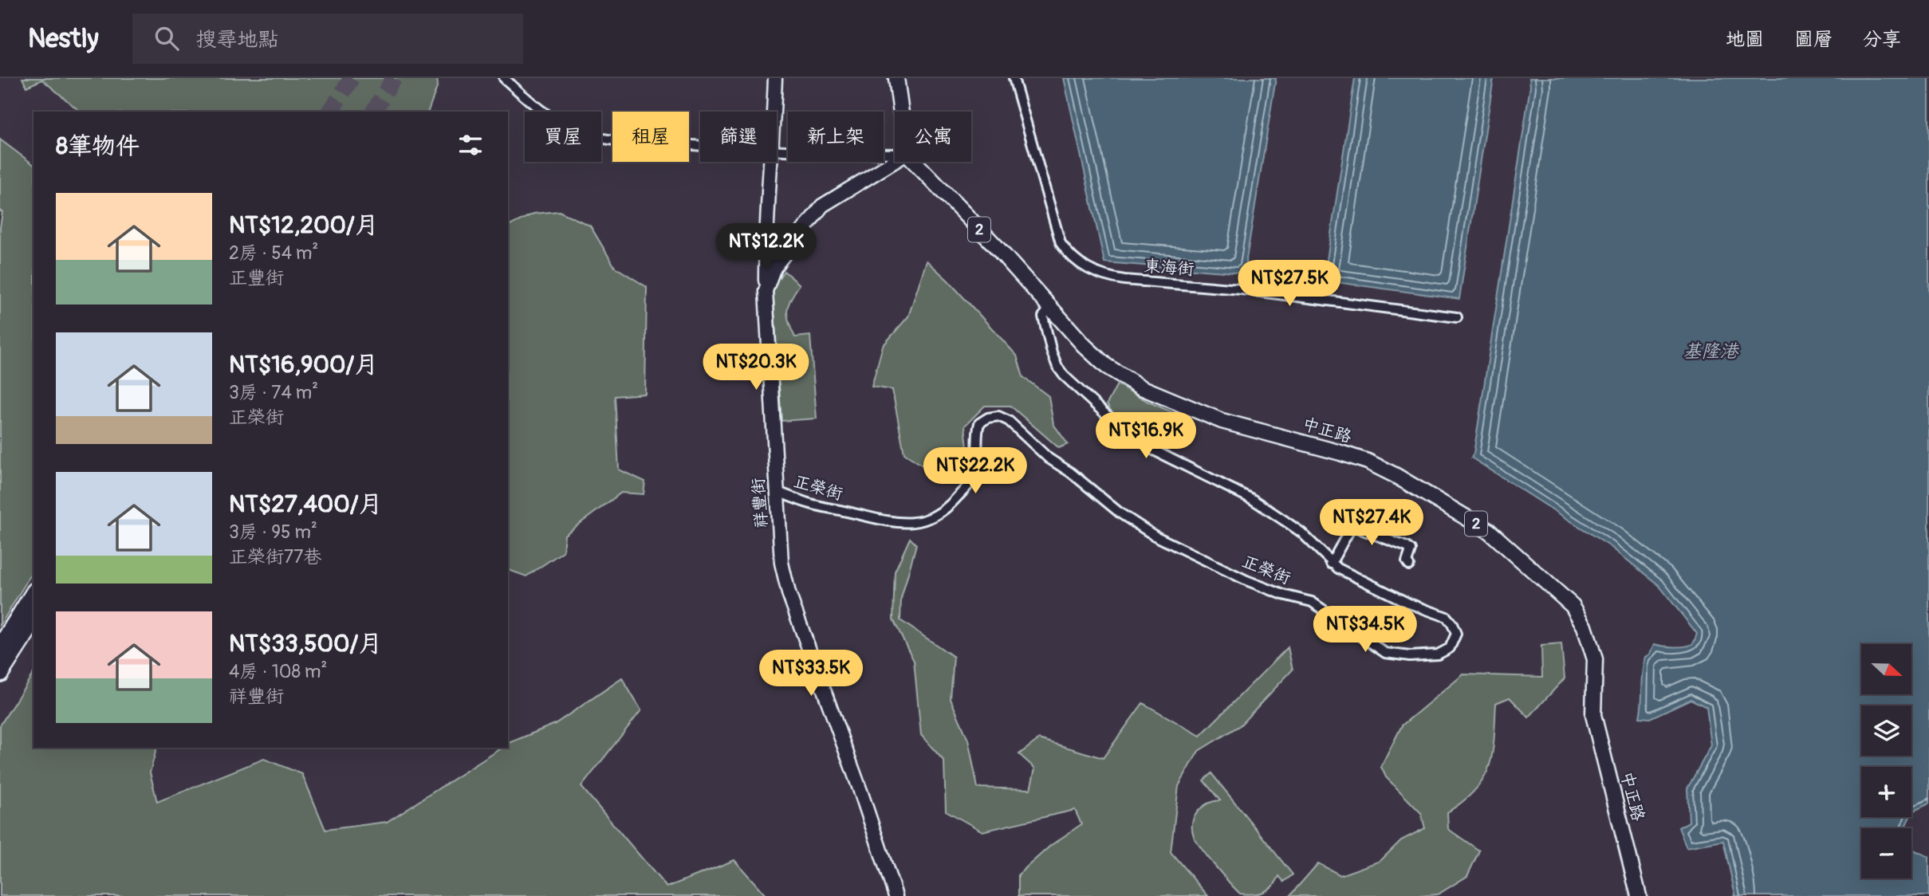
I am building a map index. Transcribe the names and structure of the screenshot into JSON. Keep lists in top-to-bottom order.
{
  "streets": {
    "main road": ["2", "中正路"],
    "street": ["東海街", "正榮街", "祥豐街"]
  },
  "crossings": [
    ["中正路", "正榮街"],
    ["正榮街", "祥豐街"]
  ],
  "water": ["基隆港"],
  "north": "right",
  "page": {
    "header": "Nestly",
    "search": "搜尋地點",
    "nav": ["地圖", "圖層", "分享"],
    "chip": [
      "買屋",
      "租屋",
      "篩選",
      "新上架",
      "公寓"
    ],
    "heading": "8筆物件",
    "list": [
      {
        "name": "NT$12,200/月",
        "note": "2房 · 54 m² · 正豐街"
      },
      {
        "name": "NT$16,900/月",
        "note": "3房 · 74 m² · 正榮街"
      },
      {
        "name": "NT$27,400/月",
        "note": "3房 · 95 m² · 正榮街77巷"
      },
      {
        "name": "NT$33,500/月",
        "note": "4房 · 108 m² · 祥豐街"
      }
    ],
    "price": [
      "NT$12.2K",
      "NT$27.5K",
      "NT$20.3K",
      "NT$16.9K",
      "NT$22.2K",
      "NT$27.4K",
      "NT$34.5K",
      "NT$33.5K"
    ],
    "map_buttons": ["+", "−"]
  }
}
